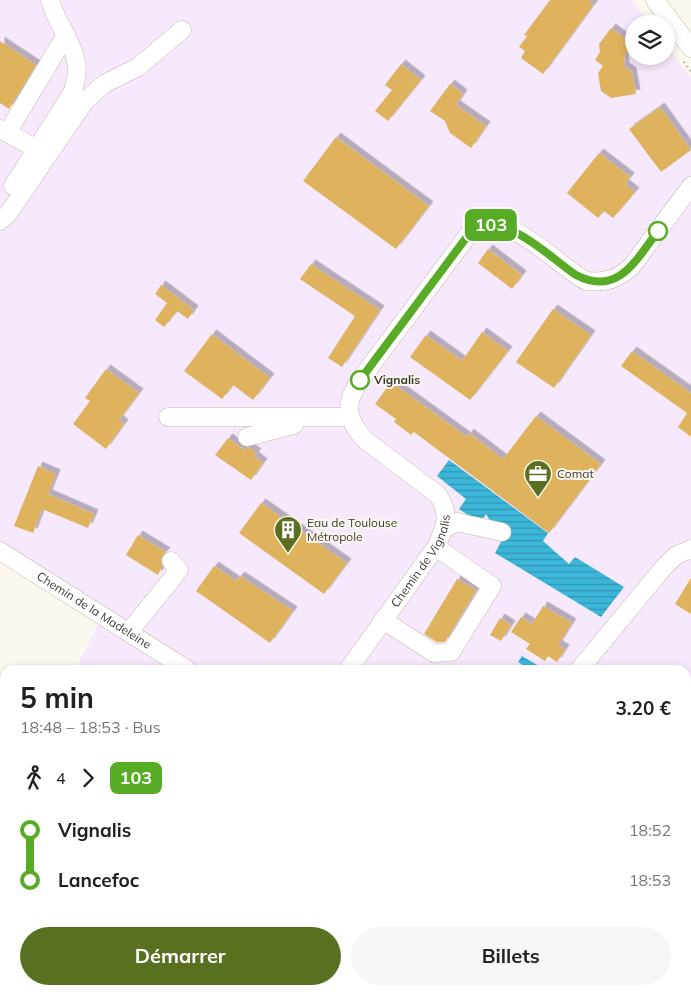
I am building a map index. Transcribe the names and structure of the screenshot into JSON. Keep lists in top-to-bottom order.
{
  "streets": {
    "street": ["Chemin de Vignalis", "Chemin de la Madeleine"]
  },
  "places": {
    "other": ["Vignalis"],
    "office": ["Comat"],
    "building": ["Eau de Toulouse Métropole"]
  },
  "lines": ["bus line 103"],
  "page": {
    "on_map": "103",
    "heading": ["5 min", "18:48 – 18:53 · Bus", "3.20 €"],
    "legs": ["4", "103"],
    "list": [
      {
        "name": "Vignalis",
        "value": "18:52"
      },
      {
        "name": "Lancefoc",
        "value": "18:53"
      }
    ],
    "buttons": ["Démarrer", "Billets"]
  }
}
